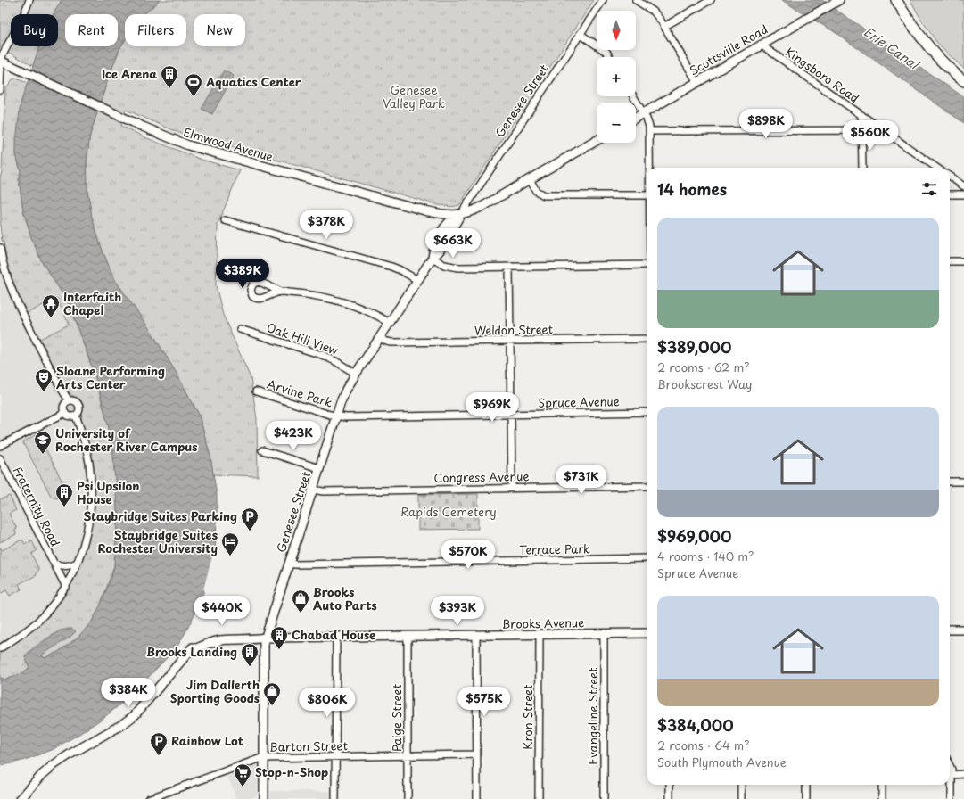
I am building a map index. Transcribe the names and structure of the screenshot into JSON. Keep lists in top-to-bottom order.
{
  "streets": {
    "main road": [
      "Scottsville Road",
      "Genesee Street",
      "Elmwood Avenue",
      "Brooks Avenue"
    ],
    "street": [
      "Kingsboro Road",
      "Weldon Street",
      "Oak Hill View",
      "Arvine Park",
      "Spruce Avenue",
      "Congress Avenue",
      "Fraternity Road",
      "Terrace Park",
      "Evangeline Street",
      "Kron Street",
      "Paige Street",
      "Barton Street"
    ]
  },
  "crossings": [
    ["Scottsville Road", "Kingsboro Road"],
    ["Genesee Street", "Elmwood Avenue"],
    ["Genesee Street", "Weldon Street"],
    ["Genesee Street", "Oak Hill View"],
    ["Genesee Street", "Arvine Park"],
    ["Genesee Street", "Spruce Avenue"],
    ["Genesee Street", "Congress Avenue"],
    ["Genesee Street", "Terrace Park"],
    ["Genesee Street", "Brooks Avenue"],
    ["Genesee Street", "Barton Street"],
    ["Arvine Park", "Spruce Avenue"],
    ["Brooks Avenue", "Evangeline Street"],
    ["Brooks Avenue", "Kron Street"],
    ["Brooks Avenue", "Paige Street"],
    ["Paige Street", "Barton Street"]
  ],
  "water": ["Erie Canal"],
  "parks": ["Genesee Valley Park", "Rapids Cemetery"],
  "places": {
    "building": [
      "Ice Arena",
      "Psi Upsilon House",
      "Chabad House",
      "Brooks Landing"
    ],
    "sports": ["Aquatics Center"],
    "temple": ["Interfaith Chapel"],
    "theatre": ["Sloane Performing Arts Center"],
    "school or university": ["University of Rochester River Campus"],
    "parking": ["Staybridge Suites Parking", "Rainbow Lot"],
    "hotel": ["Staybridge Suites Rochester University"],
    "shop": ["Brooks Auto Parts", "Jim Dallerth Sporting Goods"],
    "supermarket": ["Stop-n-Shop"]
  },
  "north": "bottom",
  "page": {
    "map_buttons": ["+", "−"],
    "chip": [
      "Buy",
      "Rent",
      "Filters",
      "New"
    ],
    "price": [
      "$898K",
      "$560K",
      "$378K",
      "$663K",
      "$389K",
      "$969K",
      "$423K",
      "$731K",
      "$570K",
      "$440K",
      "$393K",
      "$384K",
      "$575K",
      "$806K"
    ],
    "heading": "14 homes",
    "list": [
      {
        "name": "$389,000",
        "note": "2 rooms · 62 m² · Brookscrest Way"
      },
      {
        "name": "$969,000",
        "note": "4 rooms · 140 m² · Spruce Avenue"
      },
      {
        "name": "$384,000",
        "note": "2 rooms · 64 m² · South Plymouth Avenue"
      }
    ]
  }
}
